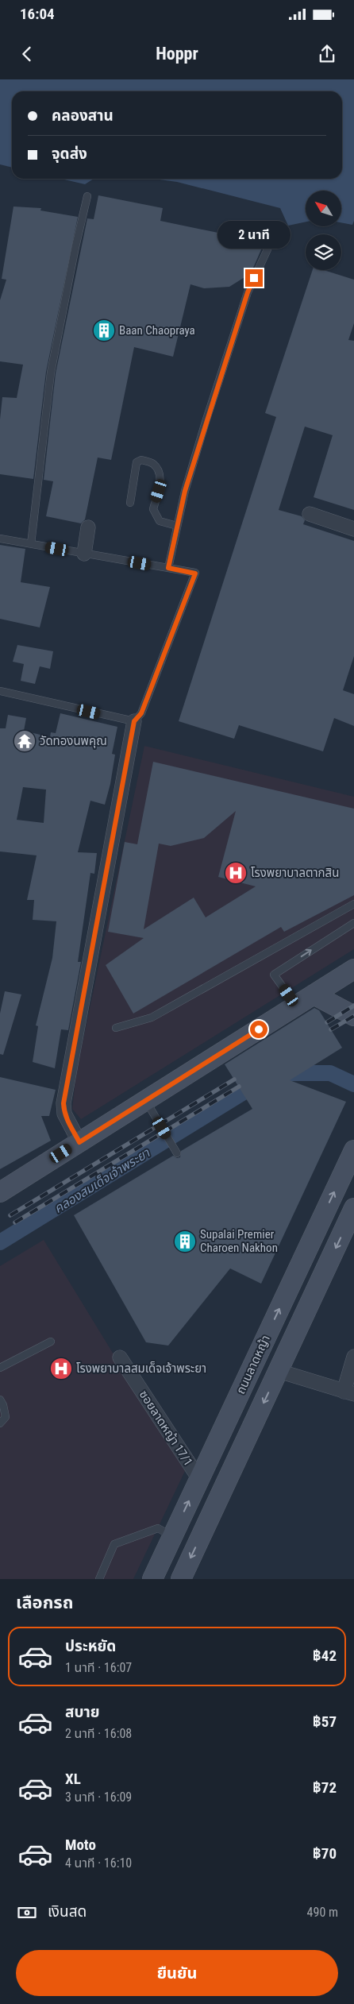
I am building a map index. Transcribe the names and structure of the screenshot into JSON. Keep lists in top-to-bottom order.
{
  "streets": {
    "main road": ["ถนนลาดหญ้า"],
    "street": ["ซอยลาดหญ้า 17/1"]
  },
  "crossings": [
    ["ถนนลาดหญ้า", "ซอยลาดหญ้า 17/1"]
  ],
  "water": ["คลองสมเด็จเจ้าพระยา"],
  "places": {
    "building": ["Baan Chaopraya", "Supalai Premier Charoen Nakhon"],
    "temple": ["วัดทองนพคุณ"],
    "hospital": ["โรงพยาบาลตากสิน", "โรงพยาบาลสมเด็จเจ้าพระยา"]
  },
  "north": "top left",
  "page": {
    "status": "16:04",
    "header": "Hoppr",
    "banner": ["คลองสาน", "จุดส่ง"],
    "bubble": "2 นาที",
    "heading": "เลือกรถ",
    "list": [
      {
        "name": "ประหยัด",
        "note": "1 นาที · 16:07",
        "value": "฿42"
      },
      {
        "name": "สบาย",
        "note": "2 นาที · 16:08",
        "value": "฿57"
      },
      {
        "name": "XL",
        "note": "3 นาที · 16:09",
        "value": "฿72"
      },
      {
        "name": "Moto",
        "note": "4 นาที · 16:10",
        "value": "฿70"
      }
    ],
    "pay": ["เงินสด", "490 m"],
    "buttons": "ยืนยัน"
  }
}
